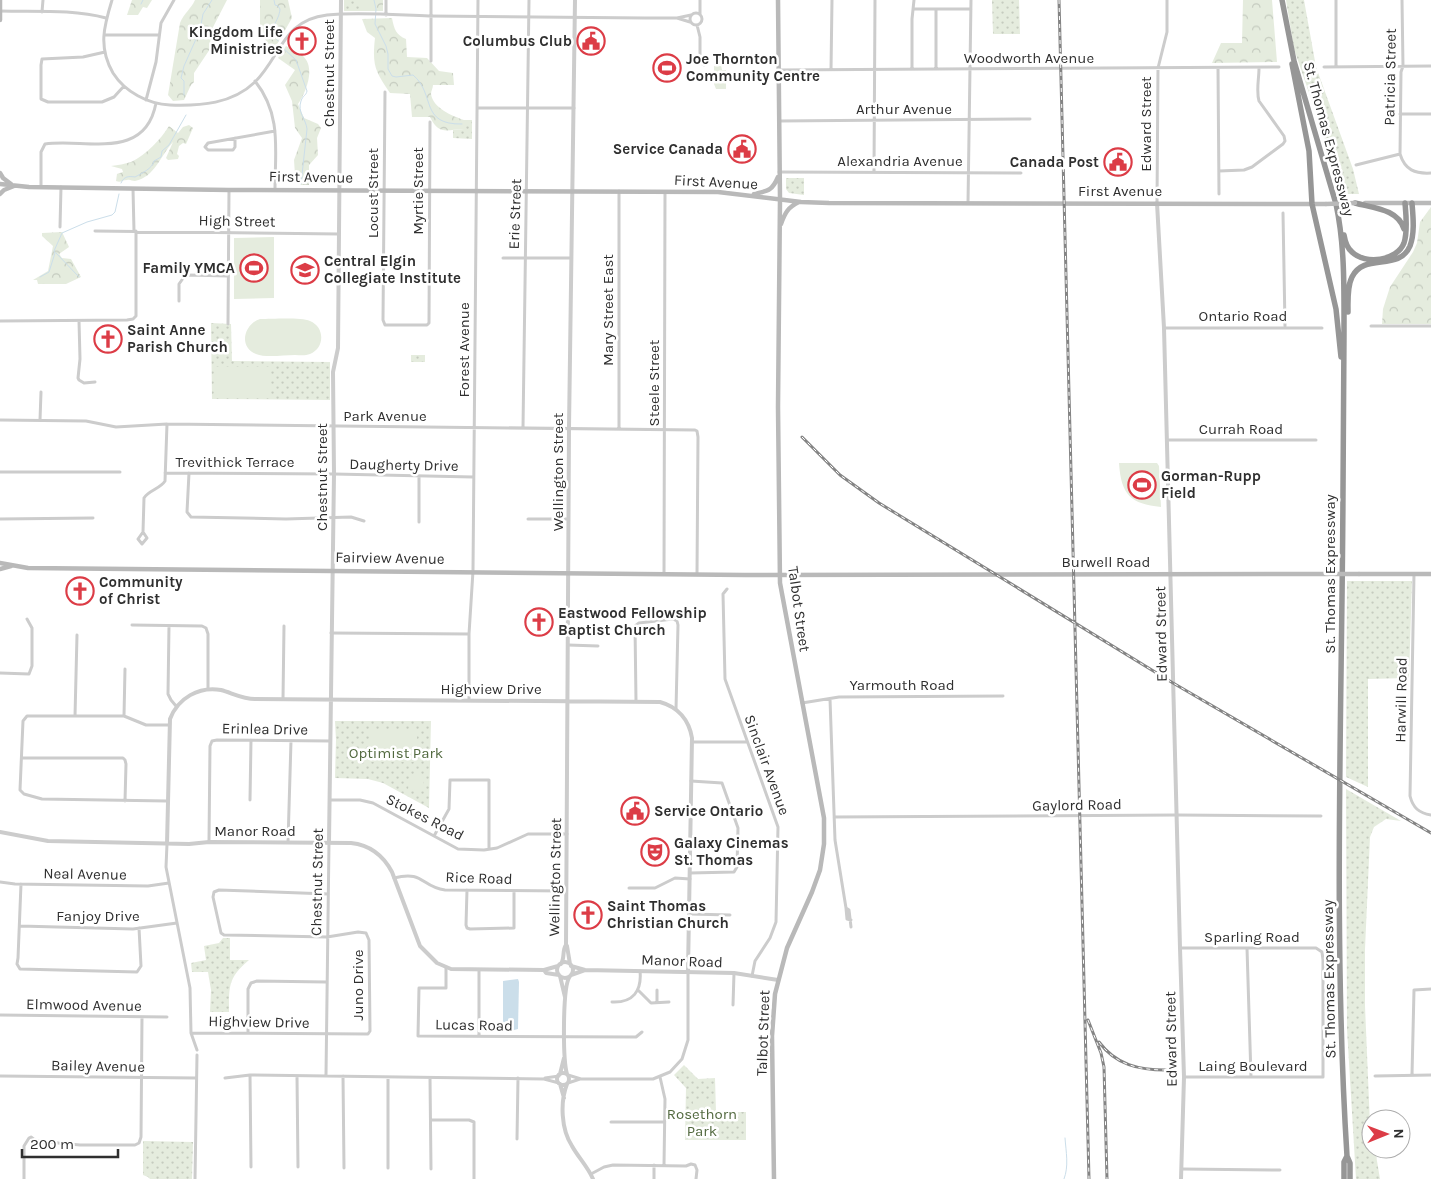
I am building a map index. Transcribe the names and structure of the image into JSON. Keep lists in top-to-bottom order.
{
  "streets": {
    "highway": ["St. Thomas Expressway"],
    "main road": [
      "First Avenue",
      "Fairview Avenue",
      "Burwell Road",
      "Talbot Street"
    ],
    "street": [
      "Woodworth Avenue",
      "Chestnut Street",
      "Patricia Street",
      "Arthur Avenue",
      "Edward Street",
      "Alexandria Avenue",
      "Myrtie Street",
      "Locust Street",
      "Erie Street",
      "High Street",
      "Mary Street East",
      "Ontario Road",
      "Forest Avenue",
      "Steele Street",
      "Park Avenue",
      "Currah Road",
      "Trevithick Terrace",
      "Daugherty Drive",
      "Wellington Street",
      "Yarmouth Road",
      "Highview Drive",
      "Harwill Road",
      "Erinlea Drive",
      "Sinclair Avenue",
      "Gaylord Road",
      "Stokes Road",
      "Manor Road",
      "Neal Avenue",
      "Rice Road",
      "Fanjoy Drive",
      "Sparling Road",
      "Juno Drive",
      "Elmwood Avenue",
      "Lucas Road",
      "Bailey Avenue",
      "Laing Boulevard"
    ]
  },
  "crossings": [
    ["Woodworth Avenue", "Edward Street"],
    ["Woodworth Avenue", "Talbot Street"],
    ["Chestnut Street", "First Avenue"],
    ["Chestnut Street", "High Street"],
    ["Chestnut Street", "Park Avenue"],
    ["Chestnut Street", "Trevithick Terrace"],
    ["Chestnut Street", "Daugherty Drive"],
    ["Chestnut Street", "Fairview Avenue"],
    ["Chestnut Street", "Highview Drive"],
    ["Chestnut Street", "Erinlea Drive"],
    ["Chestnut Street", "Stokes Road"],
    ["Chestnut Street", "Manor Road"],
    ["Chestnut Street", "Juno Drive"],
    ["Arthur Avenue", "Talbot Street"],
    ["Edward Street", "First Avenue"],
    ["Edward Street", "Ontario Road"],
    ["Edward Street", "Currah Road"],
    ["Edward Street", "Burwell Road"],
    ["Edward Street", "Gaylord Road"],
    ["Edward Street", "Sparling Road"],
    ["Edward Street", "Laing Boulevard"],
    ["Alexandria Avenue", "Talbot Street"],
    ["First Avenue", "Myrtie Street"],
    ["First Avenue", "Locust Street"],
    ["First Avenue", "Erie Street"],
    ["First Avenue", "Mary Street East"],
    ["First Avenue", "Forest Avenue"],
    ["First Avenue", "Steele Street"],
    ["First Avenue", "Wellington Street"],
    ["First Avenue", "Talbot Street"],
    ["Myrtie Street", "Locust Street"],
    ["Erie Street", "Park Avenue"],
    ["Mary Street East", "Park Avenue"],
    ["Forest Avenue", "Park Avenue"],
    ["Forest Avenue", "Daugherty Drive"],
    ["Forest Avenue", "Fairview Avenue"],
    ["Forest Avenue", "Highview Drive"],
    ["Steele Street", "Park Avenue"],
    ["Steele Street", "Fairview Avenue"],
    ["Park Avenue", "Wellington Street"],
    ["Park Avenue", "Fairview Avenue"],
    ["Trevithick Terrace", "Daugherty Drive"],
    ["Wellington Street", "Fairview Avenue"],
    ["Wellington Street", "Highview Drive"],
    ["Wellington Street", "Stokes Road"],
    ["Wellington Street", "Manor Road"],
    ["Wellington Street", "Rice Road"],
    ["Fairview Avenue", "Burwell Road"],
    ["Fairview Avenue", "Talbot Street"],
    ["Burwell Road", "Talbot Street"],
    ["Burwell Road", "Harwill Road"],
    ["Talbot Street", "Yarmouth Road"],
    ["Talbot Street", "Manor Road"],
    ["Highview Drive", "Manor Road"],
    ["Highview Drive", "Neal Avenue"],
    ["Highview Drive", "Fanjoy Drive"],
    ["Highview Drive", "Juno Drive"],
    ["Erinlea Drive", "Manor Road"],
    ["Sinclair Avenue", "Manor Road"],
    ["Manor Road", "Rice Road"],
    ["Manor Road", "Lucas Road"],
    ["Sparling Road", "Laing Boulevard"]
  ],
  "parks": ["Optimist Park", "Rosethorn Park"],
  "places": {
    "church": [
      "Kingdom Life Ministries",
      "Saint Anne Parish Church",
      "Community of Christ",
      "Eastwood Fellowship Baptist Church",
      "Saint Thomas Christian Church"
    ],
    "public building": [
      "Columbus Club",
      "Service Canada",
      "Canada Post",
      "Service Ontario"
    ],
    "sports": ["Joe Thornton Community Centre", "Family YMCA", "Gorman-Rupp Field"],
    "school or university": ["Central Elgin Collegiate Institute"],
    "theatre": ["Galaxy Cinemas St. Thomas"]
  },
  "scale_bar": "200 m",
  "north": "right"
}
